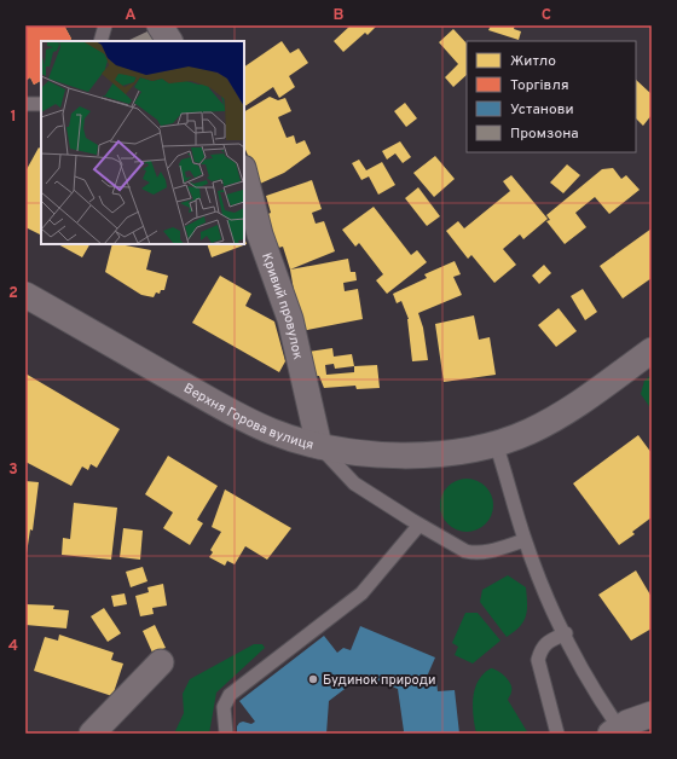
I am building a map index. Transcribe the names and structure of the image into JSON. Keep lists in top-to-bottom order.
{
  "streets": {
    "street": ["Кривий провулок", "Верхня Горова вулиця"]
  },
  "crossings": [
    ["Кривий провулок", "Верхня Горова вулиця"]
  ],
  "places": ["Будинок природи"],
  "legend": [
    "Житло",
    "Торгівля",
    "Установи",
    "Промзона"
  ],
  "grid": {
    "columns": ["A", "B", "C"],
    "rows": [
      "1",
      "2",
      "3",
      "4"
    ]
  }
}
